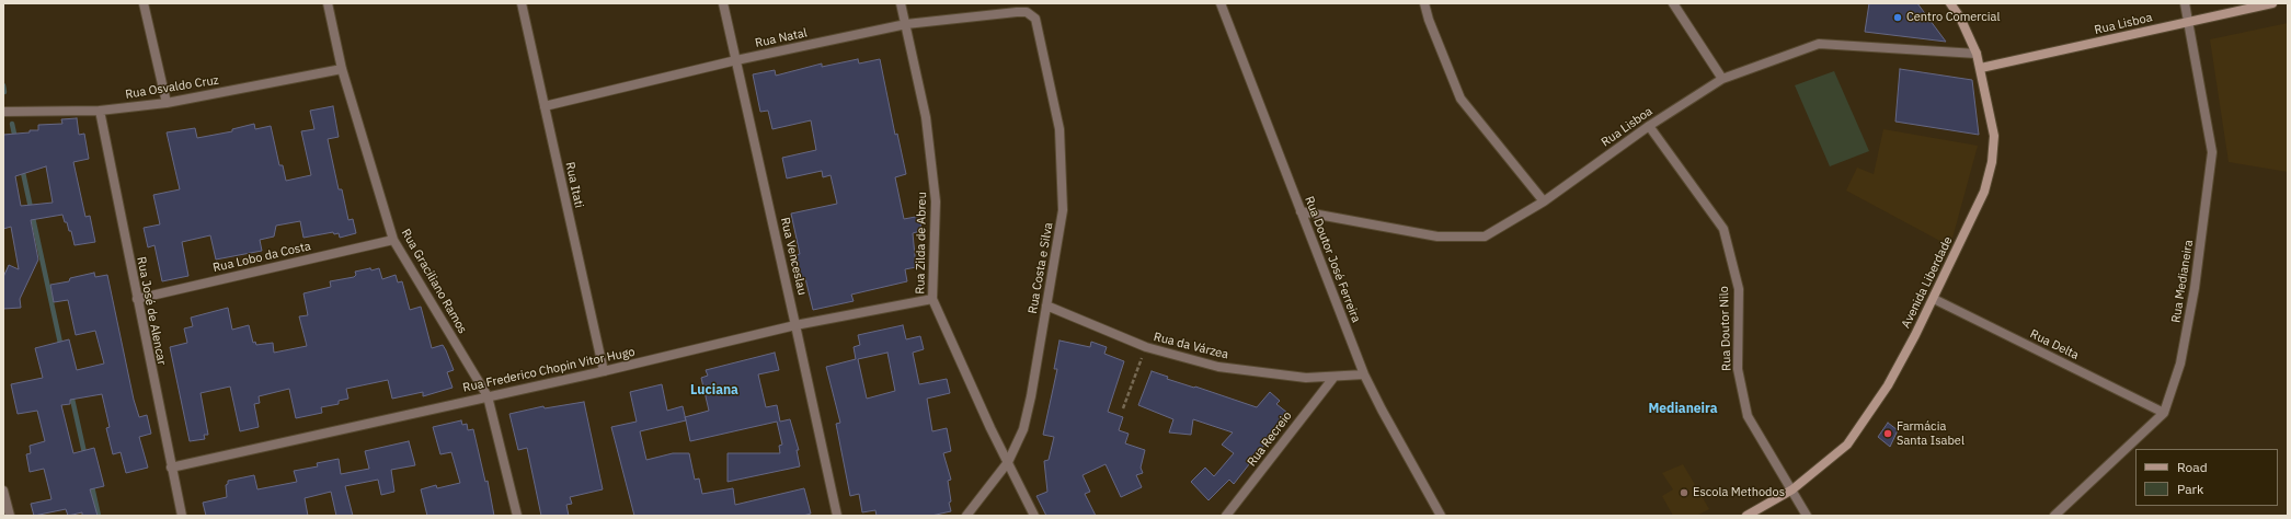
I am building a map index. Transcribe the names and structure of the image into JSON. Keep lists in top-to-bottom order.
{
  "streets": {
    "main road": ["Rua Lisboa", "Avenida Liberdade"],
    "street": [
      "Rua Natal",
      "Rua Osvaldo Cruz",
      "Rua Itati",
      "Rua Zilda de Abreu",
      "Rua Venceslau",
      "Rua Lobo da Costa",
      "Rua Doutor José Ferreira",
      "Rua Costa e Silva",
      "Rua Graciliano Ramos",
      "Rua Medianeira",
      "Rua José de Alencar",
      "Rua Doutor Nilo",
      "Rua Delta",
      "Rua da Várzea",
      "Rua Frederico Chopin Vitor Hugo",
      "Rua Recreio"
    ]
  },
  "crossings": [
    ["Rua Lisboa", "Rua Doutor José Ferreira"],
    ["Rua Lisboa", "Rua Medianeira"],
    ["Rua Lisboa", "Avenida Liberdade"],
    ["Rua Lisboa", "Rua Doutor Nilo"],
    ["Rua Natal", "Rua Itati"],
    ["Rua Natal", "Rua Zilda de Abreu"],
    ["Rua Natal", "Rua Venceslau"],
    ["Rua Natal", "Rua Costa e Silva"],
    ["Rua Osvaldo Cruz", "Rua Graciliano Ramos"],
    ["Rua Osvaldo Cruz", "Rua José de Alencar"],
    ["Rua Itati", "Rua Frederico Chopin Vitor Hugo"],
    ["Rua Zilda de Abreu", "Rua Costa e Silva"],
    ["Rua Zilda de Abreu", "Rua Frederico Chopin Vitor Hugo"],
    ["Rua Venceslau", "Rua Frederico Chopin Vitor Hugo"],
    ["Rua Lobo da Costa", "Rua Graciliano Ramos"],
    ["Rua Lobo da Costa", "Rua José de Alencar"],
    ["Rua Doutor José Ferreira", "Rua da Várzea"],
    ["Rua Costa e Silva", "Rua da Várzea"],
    ["Rua Graciliano Ramos", "Rua Frederico Chopin Vitor Hugo"],
    ["Rua Medianeira", "Rua Delta"],
    ["Avenida Liberdade", "Rua Doutor Nilo"],
    ["Avenida Liberdade", "Rua Delta"],
    ["Rua José de Alencar", "Rua Frederico Chopin Vitor Hugo"],
    ["Rua da Várzea", "Rua Recreio"]
  ],
  "districts": ["Luciana", "Medianeira"],
  "places": ["Centro Comercial", "Farmácia Santa Isabel", "Escola Methodos"],
  "legend": ["Road", "Park"]
}
